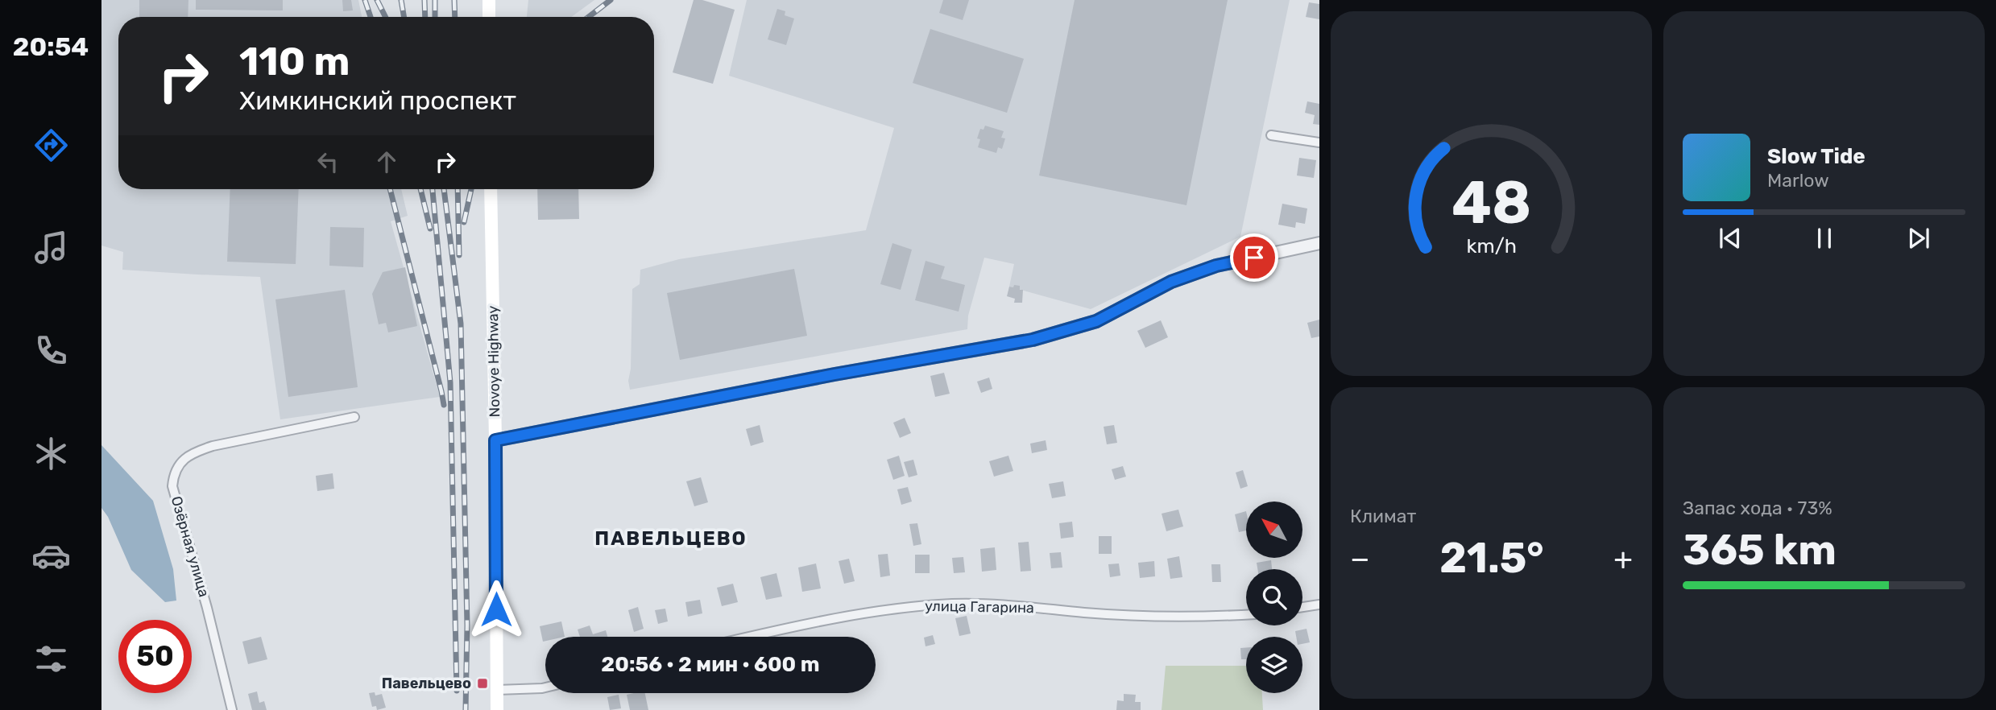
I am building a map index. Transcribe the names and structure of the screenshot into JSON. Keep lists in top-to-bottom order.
{
  "streets": {
    "main road": ["Novoye Highway"],
    "street": ["Озёрная улица", "улица Гагарина"]
  },
  "districts": ["ПАВЕЛЬЦЕВО"],
  "places": {
    "transit": ["Павельцево"]
  },
  "north": "top left",
  "page": {
    "tabs": "20:54",
    "turn": ["110 m", "Химкинский проспект"],
    "song": ["Slow Tide", "Marlow"],
    "tile": [
      "Климат",
      ["Запас хода · 73%", "365 km"]
    ],
    "heat": ["−", "21.5°", "+"],
    "limit": "50",
    "trip": "20:56 · 2 мин · 600 m",
    "gauge": ["48", "km/h"]
  }
}
